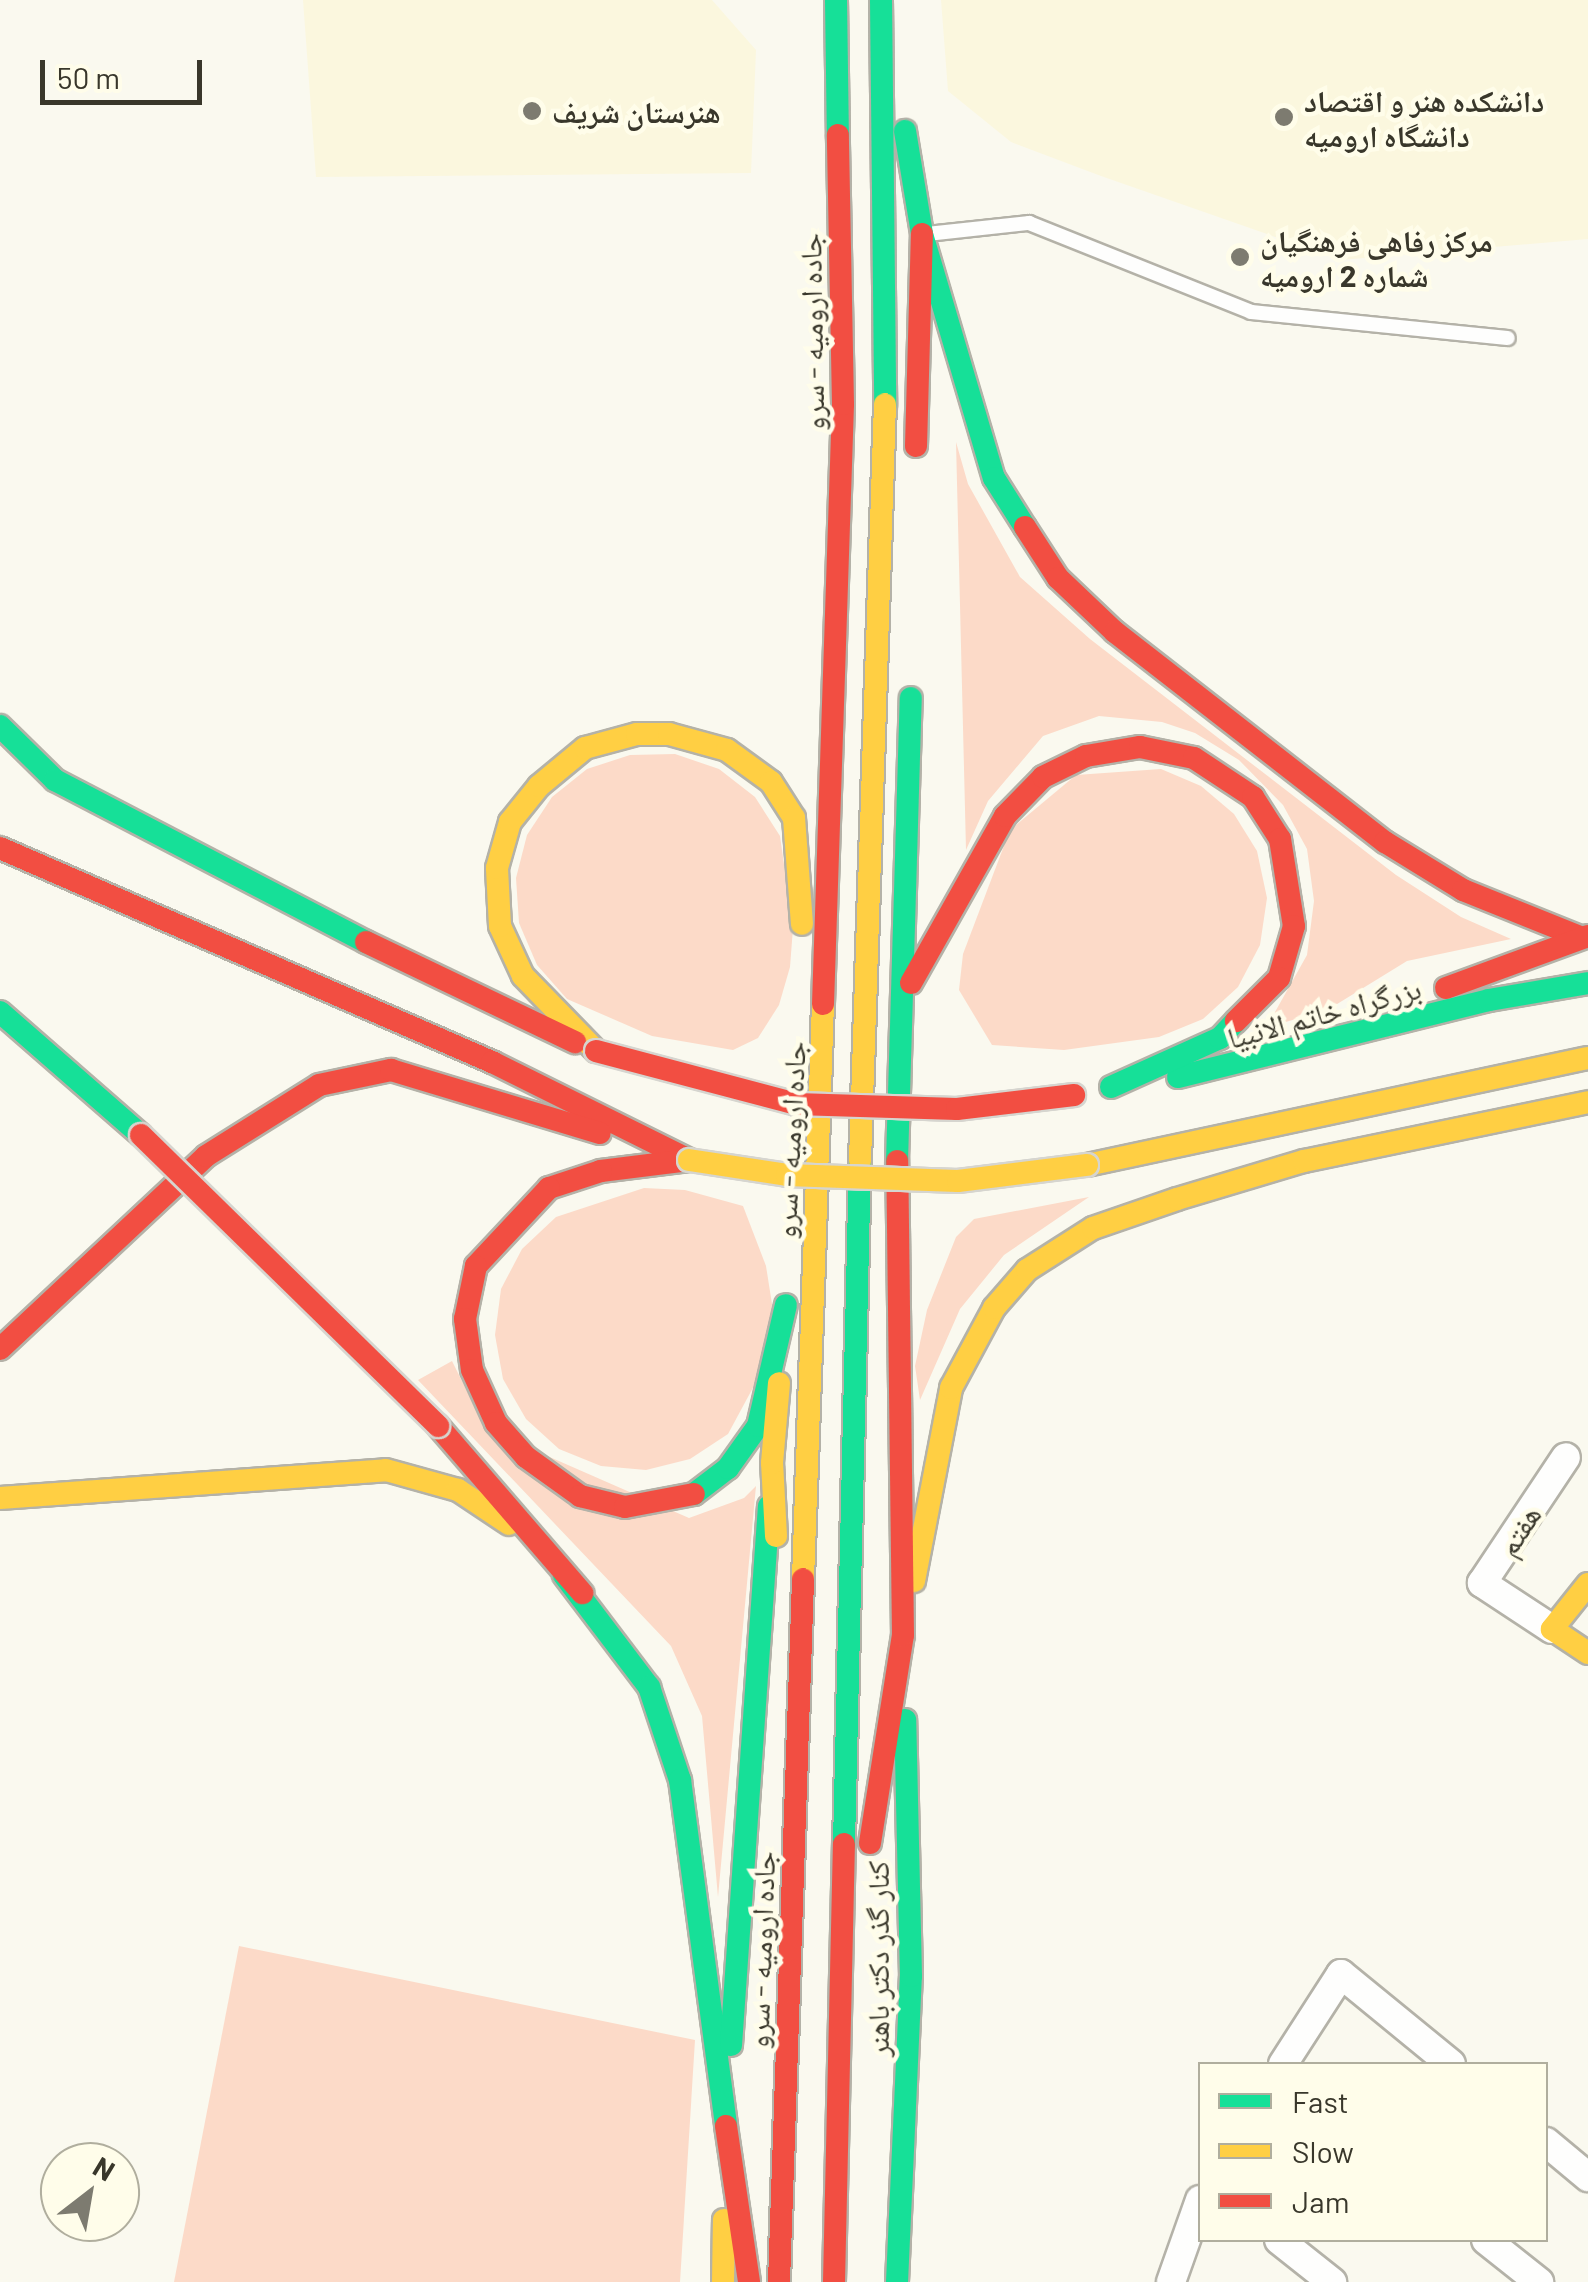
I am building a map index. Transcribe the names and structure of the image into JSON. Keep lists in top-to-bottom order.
{
  "streets": {
    "main road": ["جاده ارومیه - سرو", "بزرگراه خاتم الانبیا", "کنار گذر دکتر باهنر"],
    "street": ["هفتم"]
  },
  "places": ["هنرستان شریف", "دانشکده هنر و اقتصاد دانشگاه ارومیه", "مرکز رفاهی فرهنگیان شماره 2 ارومیه"],
  "legend": ["Fast", "Slow", "Jam"],
  "scale_bar": "50 m",
  "north": "top right"
}
